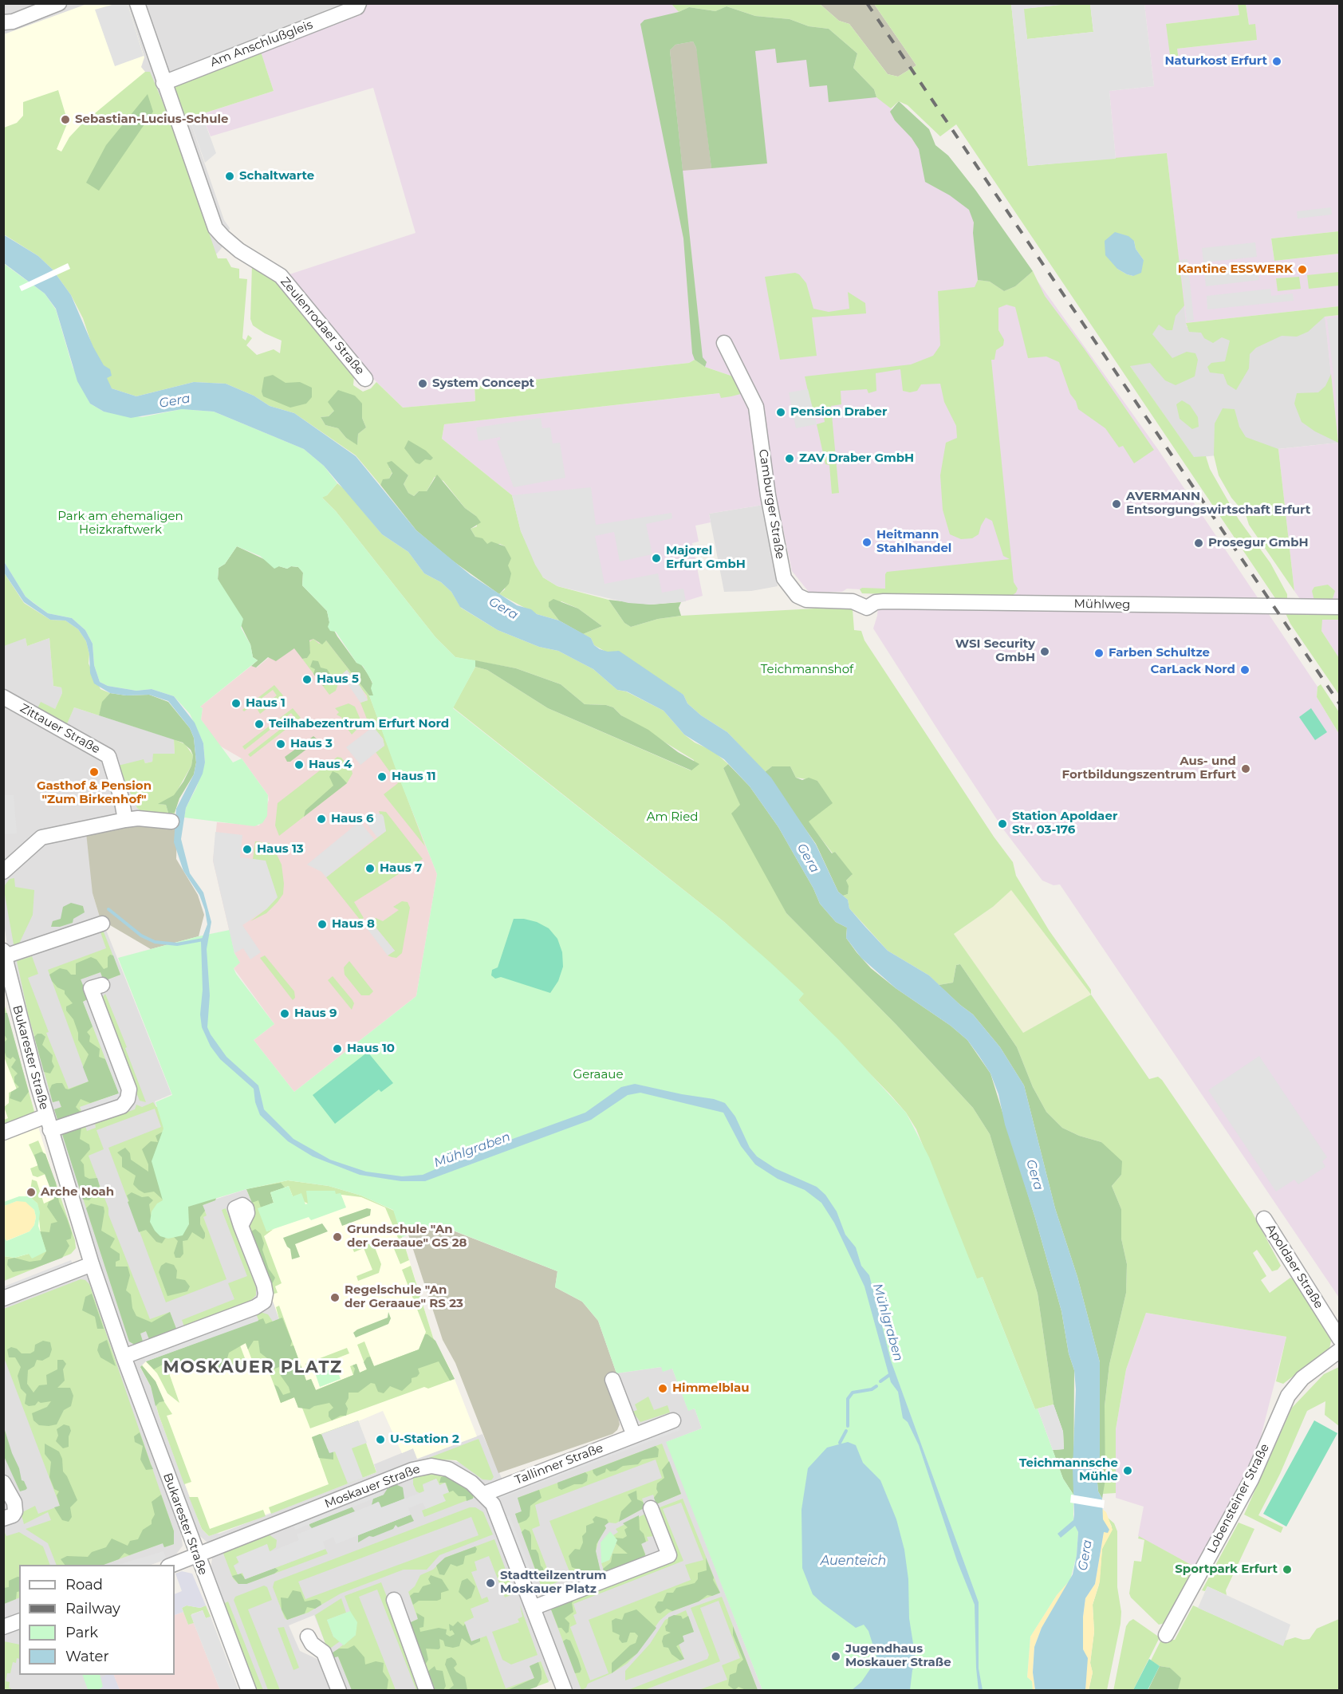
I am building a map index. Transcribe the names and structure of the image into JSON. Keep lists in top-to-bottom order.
{
  "streets": {
    "street": [
      "Am Anschlußgleis",
      "Zeulenrodaer Straße",
      "Camburger Straße",
      "Mühlweg",
      "Zittauer Straße",
      "Bukarester Straße",
      "Apoldaer Straße",
      "Tallinner Straße",
      "Moskauer Straße",
      "Lobensteiner Straße"
    ]
  },
  "crossings": [
    ["Am Anschlußgleis", "Zeulenrodaer Straße"],
    ["Camburger Straße", "Mühlweg"],
    ["Bukarester Straße", "Moskauer Straße"],
    ["Tallinner Straße", "Moskauer Straße"]
  ],
  "districts": ["MOSKAUER PLATZ"],
  "water": ["Gera", "Mühlgraben", "Auenteich"],
  "parks": [
    "Park am ehemaligen Heizkraftwerk",
    "Teichmannshof",
    "Am Ried",
    "Geraaue"
  ],
  "places": [
    "Naturkost Erfurt",
    "Sebastian-Lucius-Schule",
    "Schaltwarte",
    "Kantine ESSWERK",
    "System Concept",
    "Pension Draber",
    "ZAV Draber GmbH",
    "AVERMANN Entsorgungswirtschaft Erfurt",
    "Heitmann Stahlhandel",
    "Prosegur GmbH",
    "Majorel Erfurt GmbH",
    "WSI Security GmbH",
    "Farben Schultze",
    "CarLack Nord",
    "Haus 5",
    "Haus 1",
    "Teilhabezentrum Erfurt Nord",
    "Haus 3",
    "Haus 4",
    "Aus- und Fortbildungszentrum Erfurt",
    "Gasthof & Pension \"Zum Birkenhof\"",
    "Haus 11",
    "Haus 6",
    "Station Apoldaer Str. 03-176",
    "Haus 13",
    "Haus 7",
    "Haus 8",
    "Haus 9",
    "Haus 10",
    "Arche Noah",
    "Grundschule \"An der Geraaue\" GS 28",
    "Regelschule \"An der Geraaue\" RS 23",
    "Himmelblau",
    "U-Station 2",
    "Teichmannsche Mühle",
    "Sportpark Erfurt",
    "Stadtteilzentrum Moskauer Platz",
    "Jugendhaus Moskauer Straße"
  ],
  "legend": [
    "Road",
    "Railway",
    "Park",
    "Water"
  ]
}
